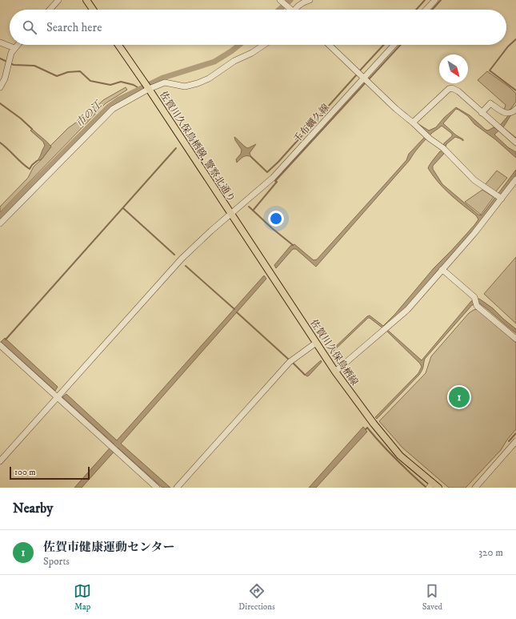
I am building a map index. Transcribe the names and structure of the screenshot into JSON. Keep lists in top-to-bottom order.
{
  "streets": {
    "main road": ["佐賀川久保鳥栖線, 警察北通り", "佐賀川久保鳥栖線"],
    "street": ["千布蠣久線"]
  },
  "crossings": [
    ["千布蠣久線", "佐賀川久保鳥栖線, 警察北通り"],
    ["千布蠣久線", "佐賀川久保鳥栖線"],
    ["佐賀川久保鳥栖線, 警察北通り", "佐賀川久保鳥栖線"]
  ],
  "water": ["市の江"],
  "scale_bar": "100 m",
  "north": "bottom right",
  "page": {
    "search": "Search here",
    "pins": "1",
    "scale": "100 m",
    "heading": "Nearby",
    "list": [
      {
        "mark": "1",
        "name": "佐賀市健康運動センター",
        "note": "Sports",
        "value": "320 m"
      }
    ],
    "nav": ["Map", "Directions", "Saved"]
  }
}
